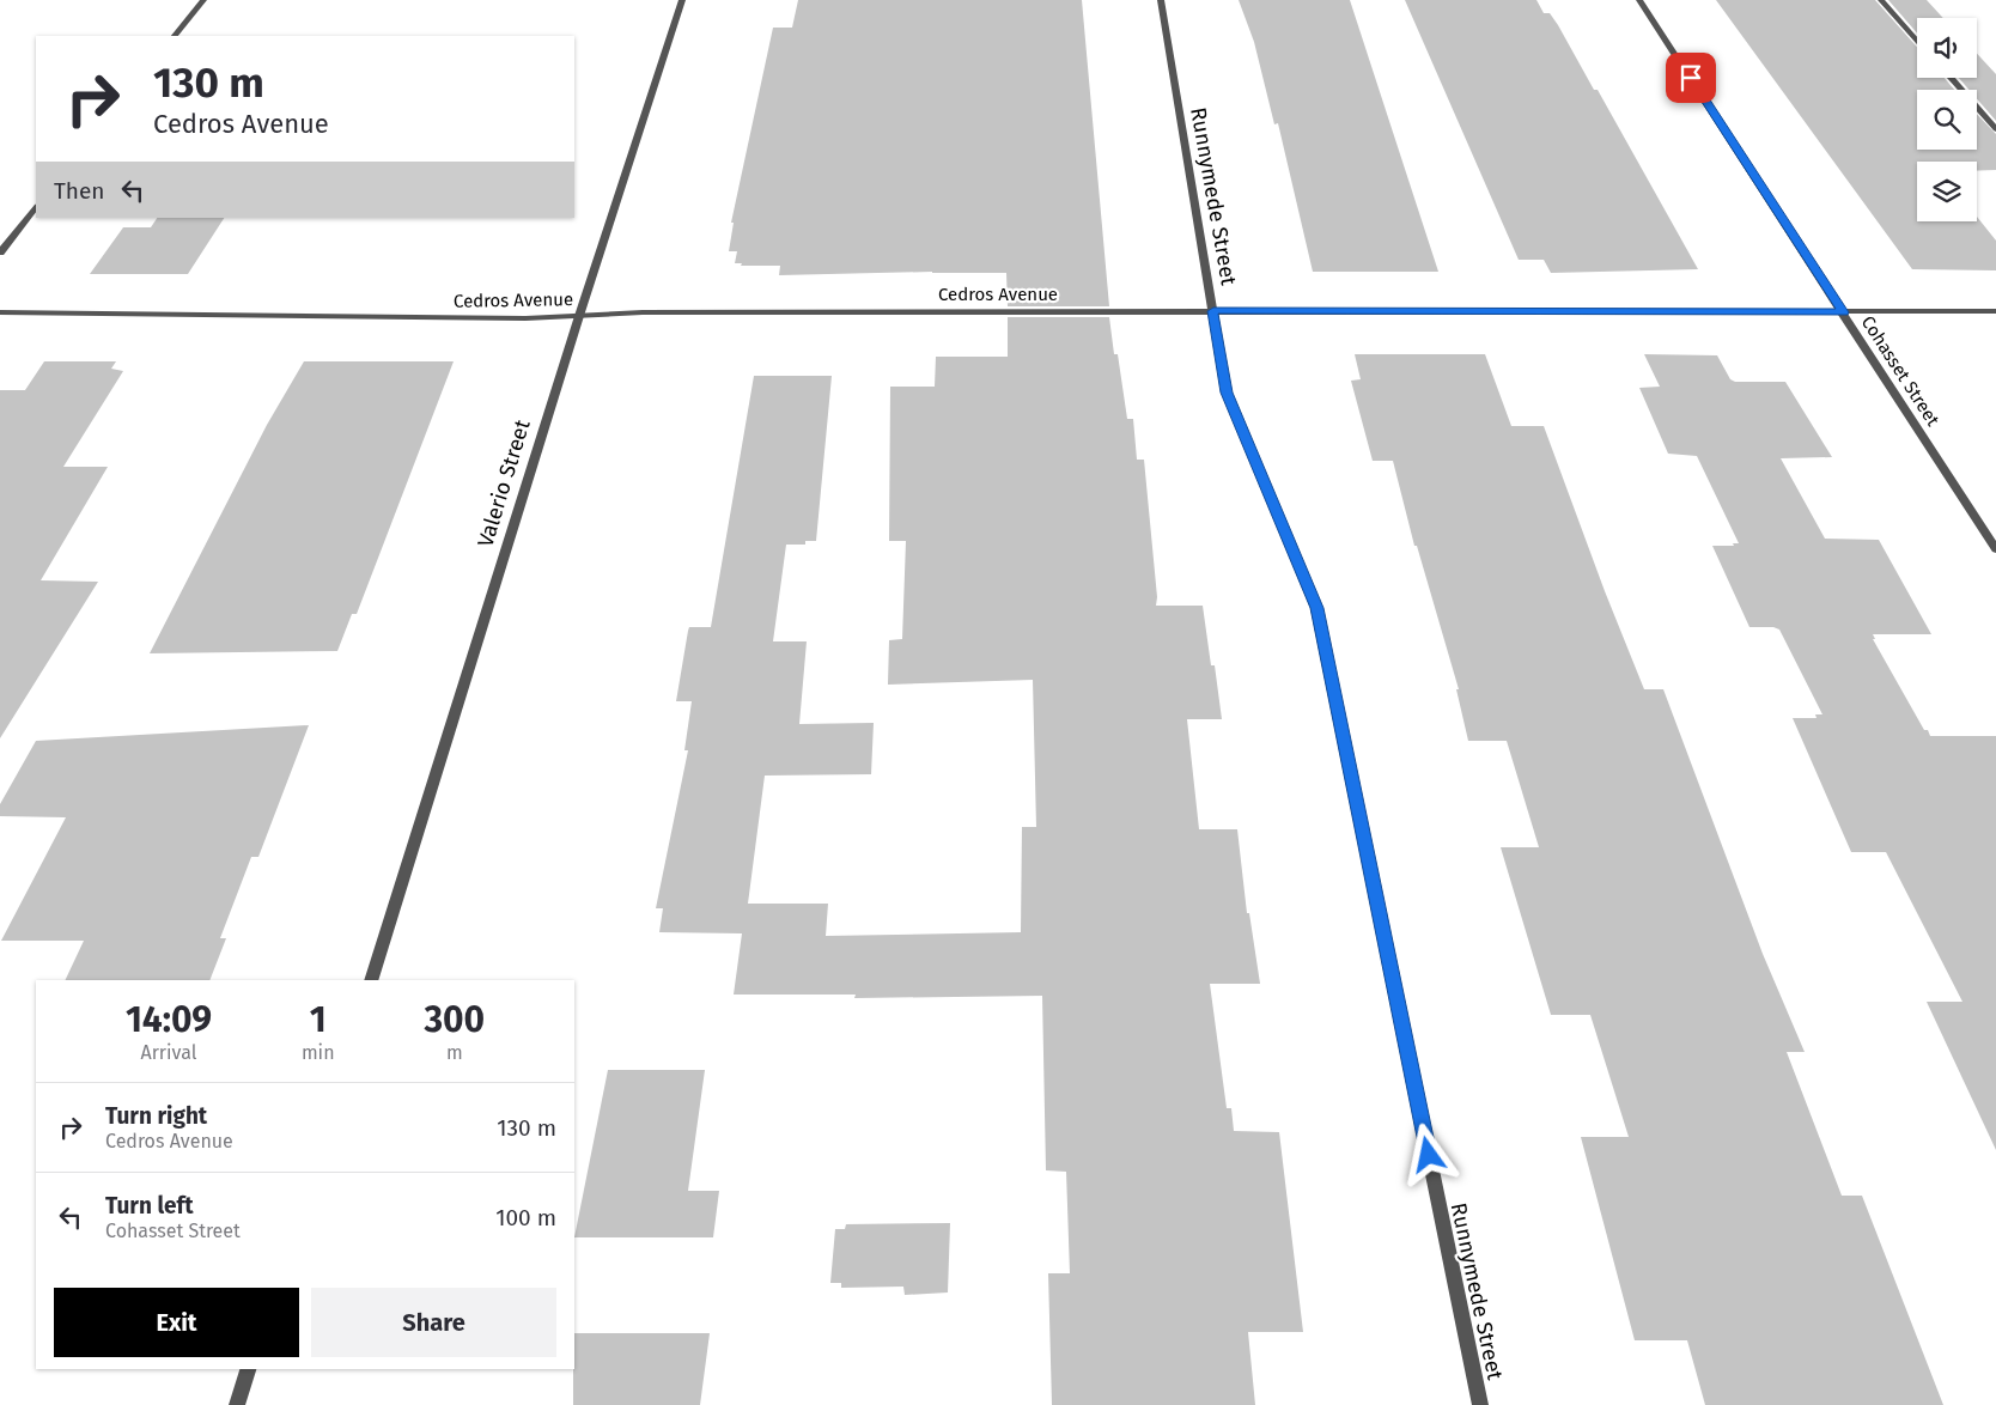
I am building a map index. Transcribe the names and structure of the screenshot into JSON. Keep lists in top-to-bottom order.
{
  "streets": {
    "street": [
      "Runnymede Street",
      "Cedros Avenue",
      "Cohasset Street",
      "Valerio Street"
    ]
  },
  "crossings": [
    ["Runnymede Street", "Cedros Avenue"],
    ["Cedros Avenue", "Cohasset Street"],
    ["Cedros Avenue", "Valerio Street"]
  ],
  "page": {
    "turn": ["130 m", "Cedros Avenue"],
    "then": "Then",
    "eta": [
      "14:09",
      "Arrival",
      "1",
      "min",
      "300",
      "m"
    ],
    "list": [
      {
        "name": "Turn right",
        "note": "Cedros Avenue",
        "value": "130 m"
      },
      {
        "name": "Turn left",
        "note": "Cohasset Street",
        "value": "100 m"
      }
    ],
    "buttons": ["Exit", "Share"]
  }
}
